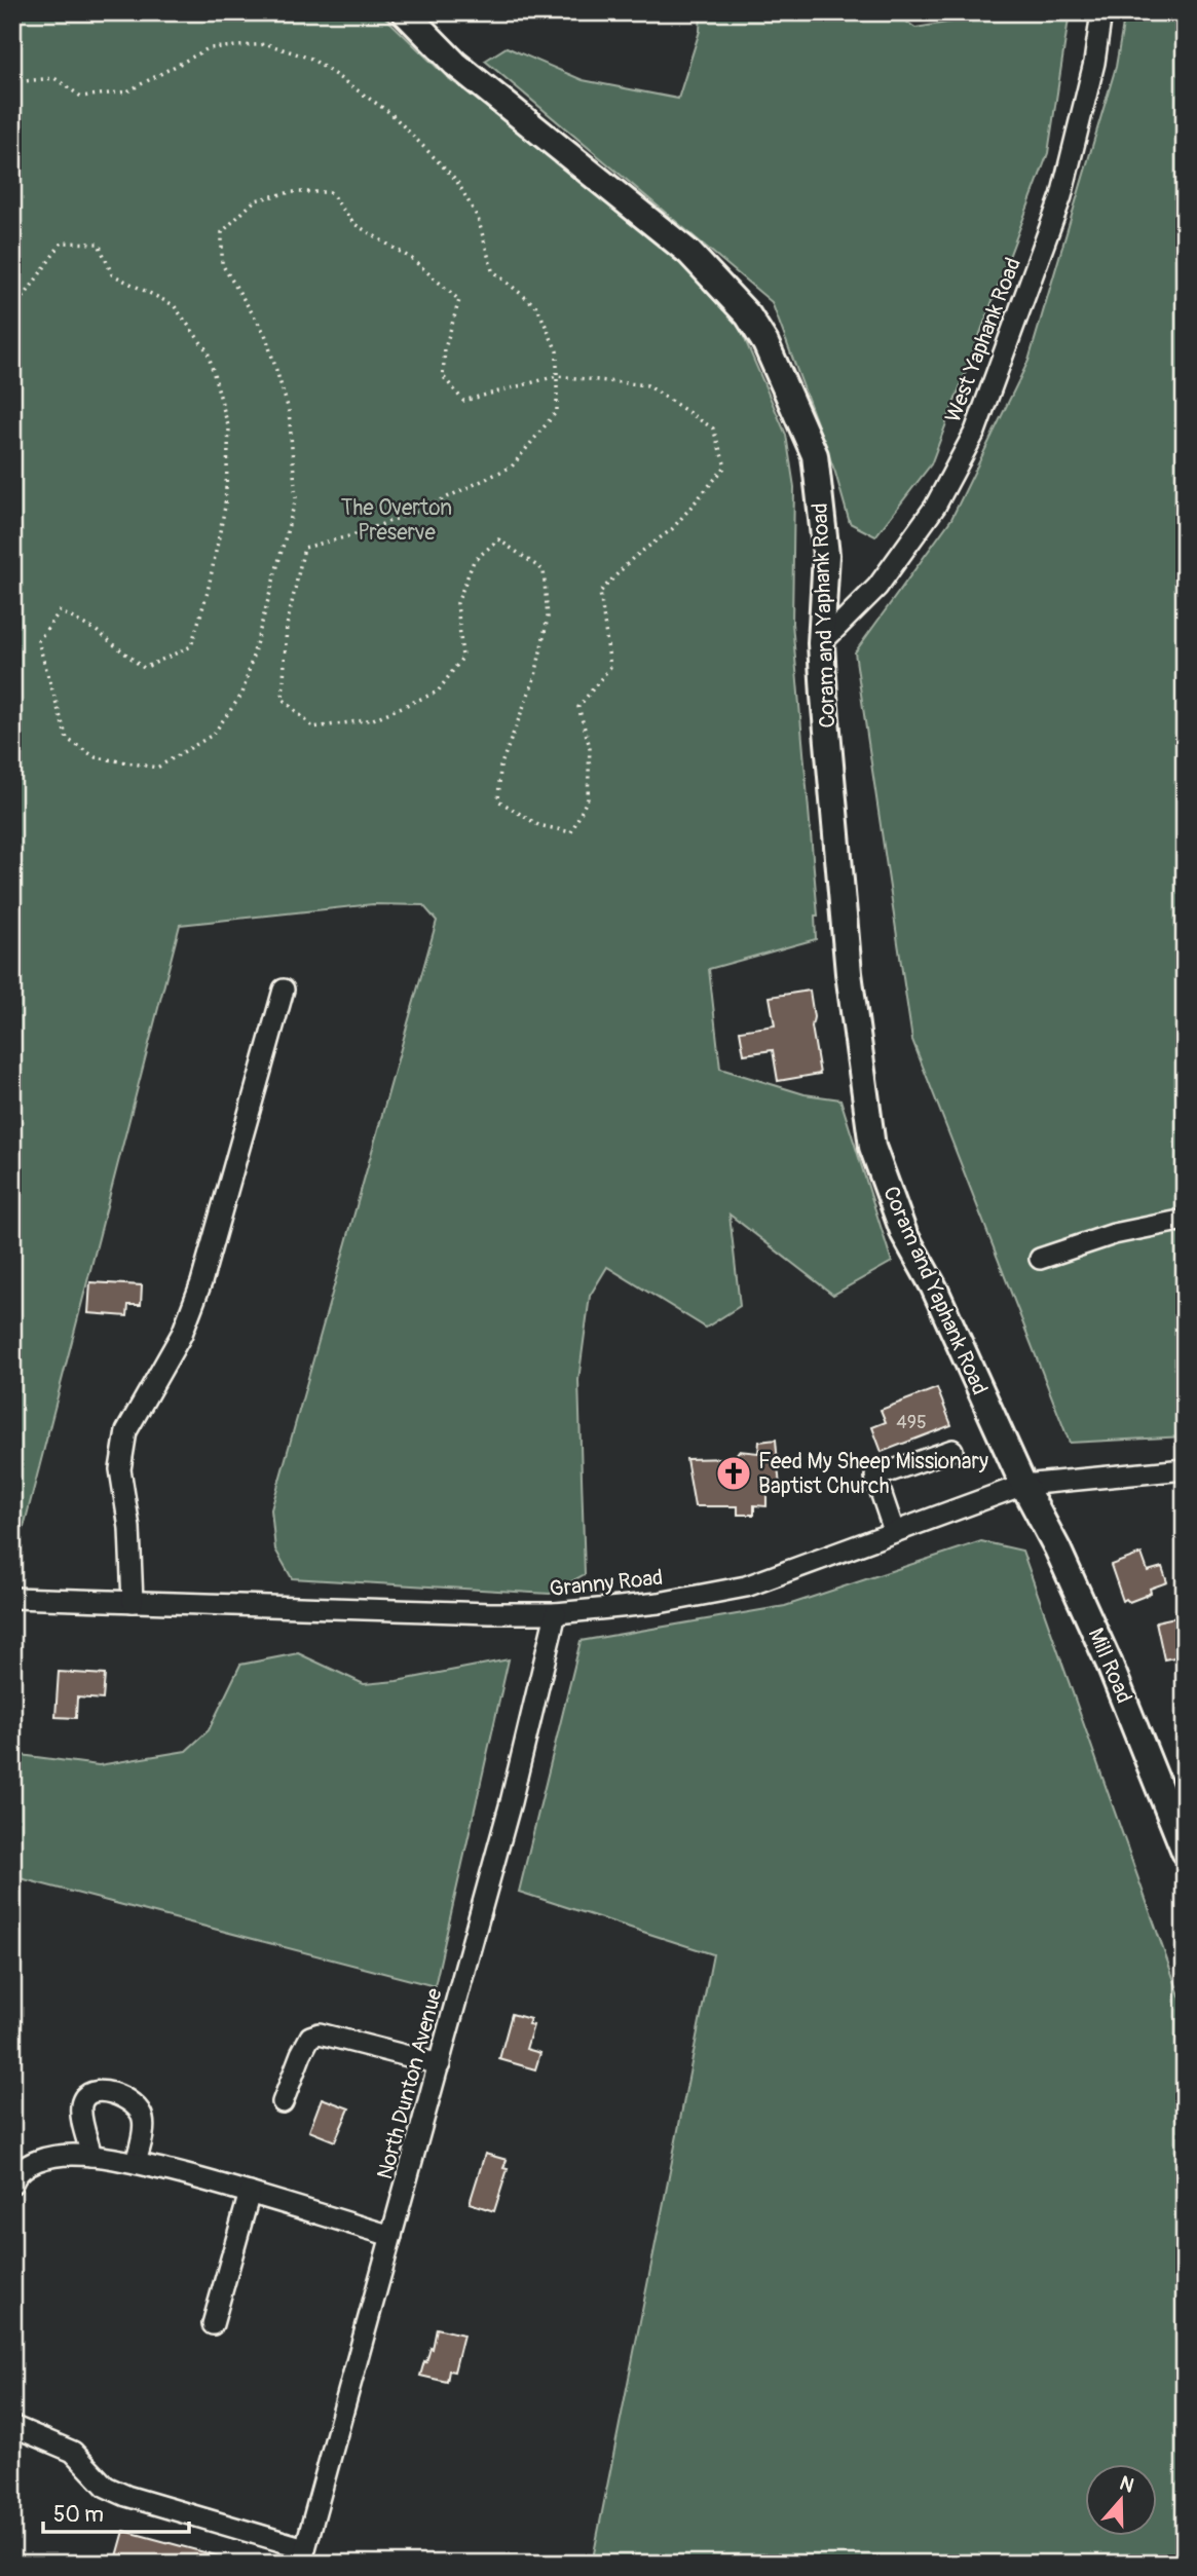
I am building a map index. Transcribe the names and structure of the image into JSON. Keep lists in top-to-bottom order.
{
  "streets": {
    "main road": ["Coram and Yaphank Road", "Mill Road"],
    "street": ["West Yaphank Road", "Granny Road", "North Dunton Avenue"]
  },
  "crossings": [
    ["West Yaphank Road", "Coram and Yaphank Road"],
    ["Coram and Yaphank Road", "Granny Road"],
    ["Coram and Yaphank Road", "Mill Road"],
    ["Granny Road", "Mill Road"],
    ["Granny Road", "North Dunton Avenue"]
  ],
  "parks": ["The Overton Preserve"],
  "places": {
    "church": ["Feed My Sheep Missionary Baptist Church"]
  },
  "house_numbers": ["495"],
  "scale_bar": "50 m",
  "north": "top"
}
